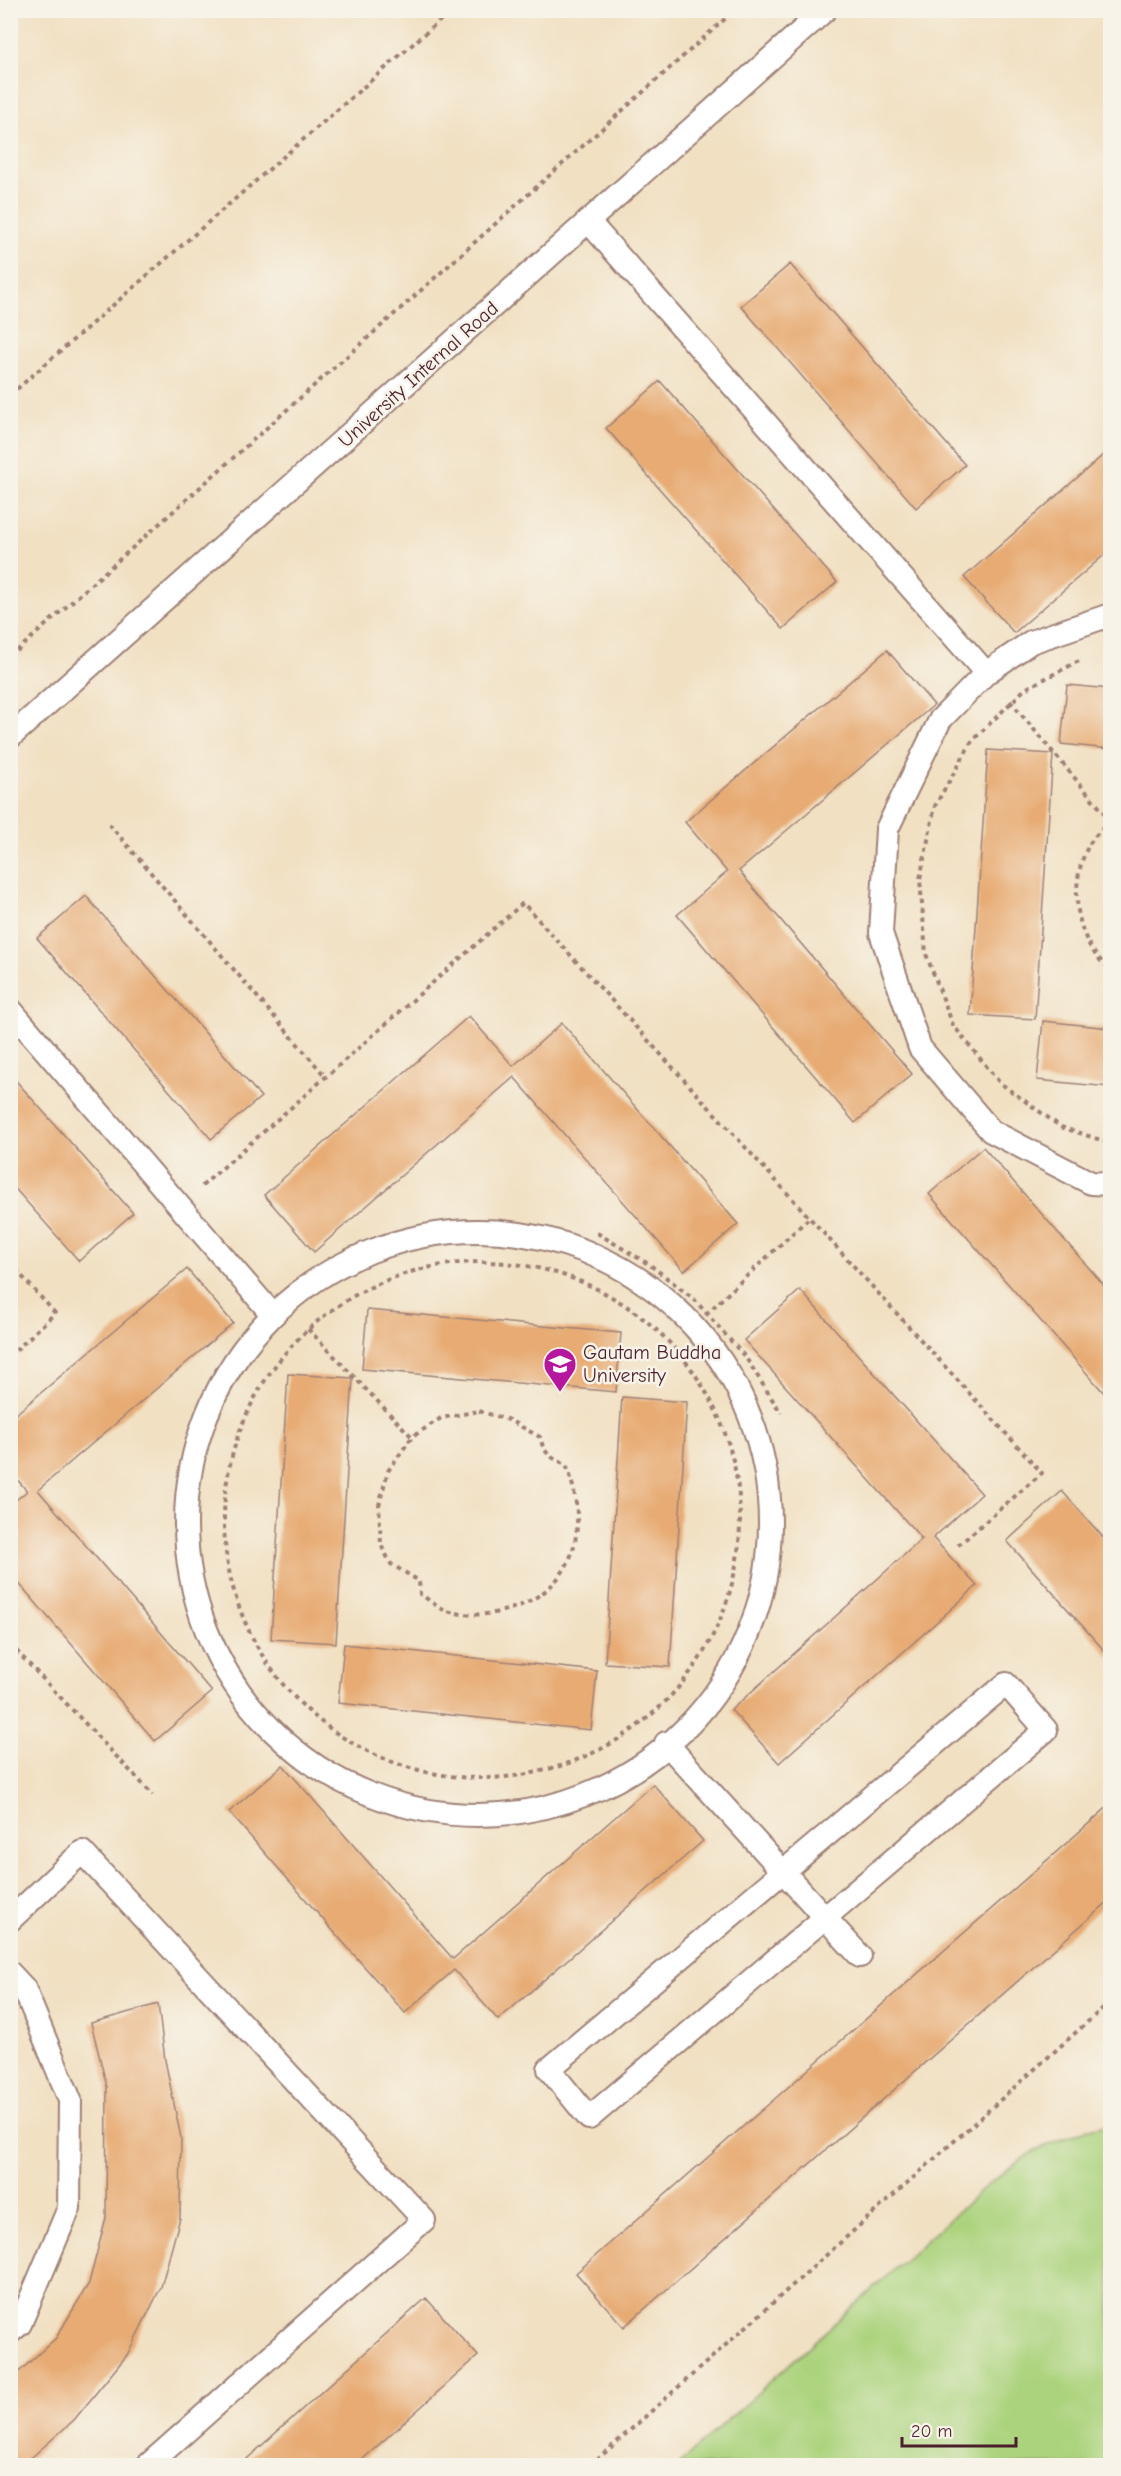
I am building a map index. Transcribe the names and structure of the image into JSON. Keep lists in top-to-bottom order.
{
  "streets": {
    "lane": ["University Internal Road"]
  },
  "places": {
    "school or university": ["Gautam Buddha University"]
  },
  "scale_bar": "20 m"
}
